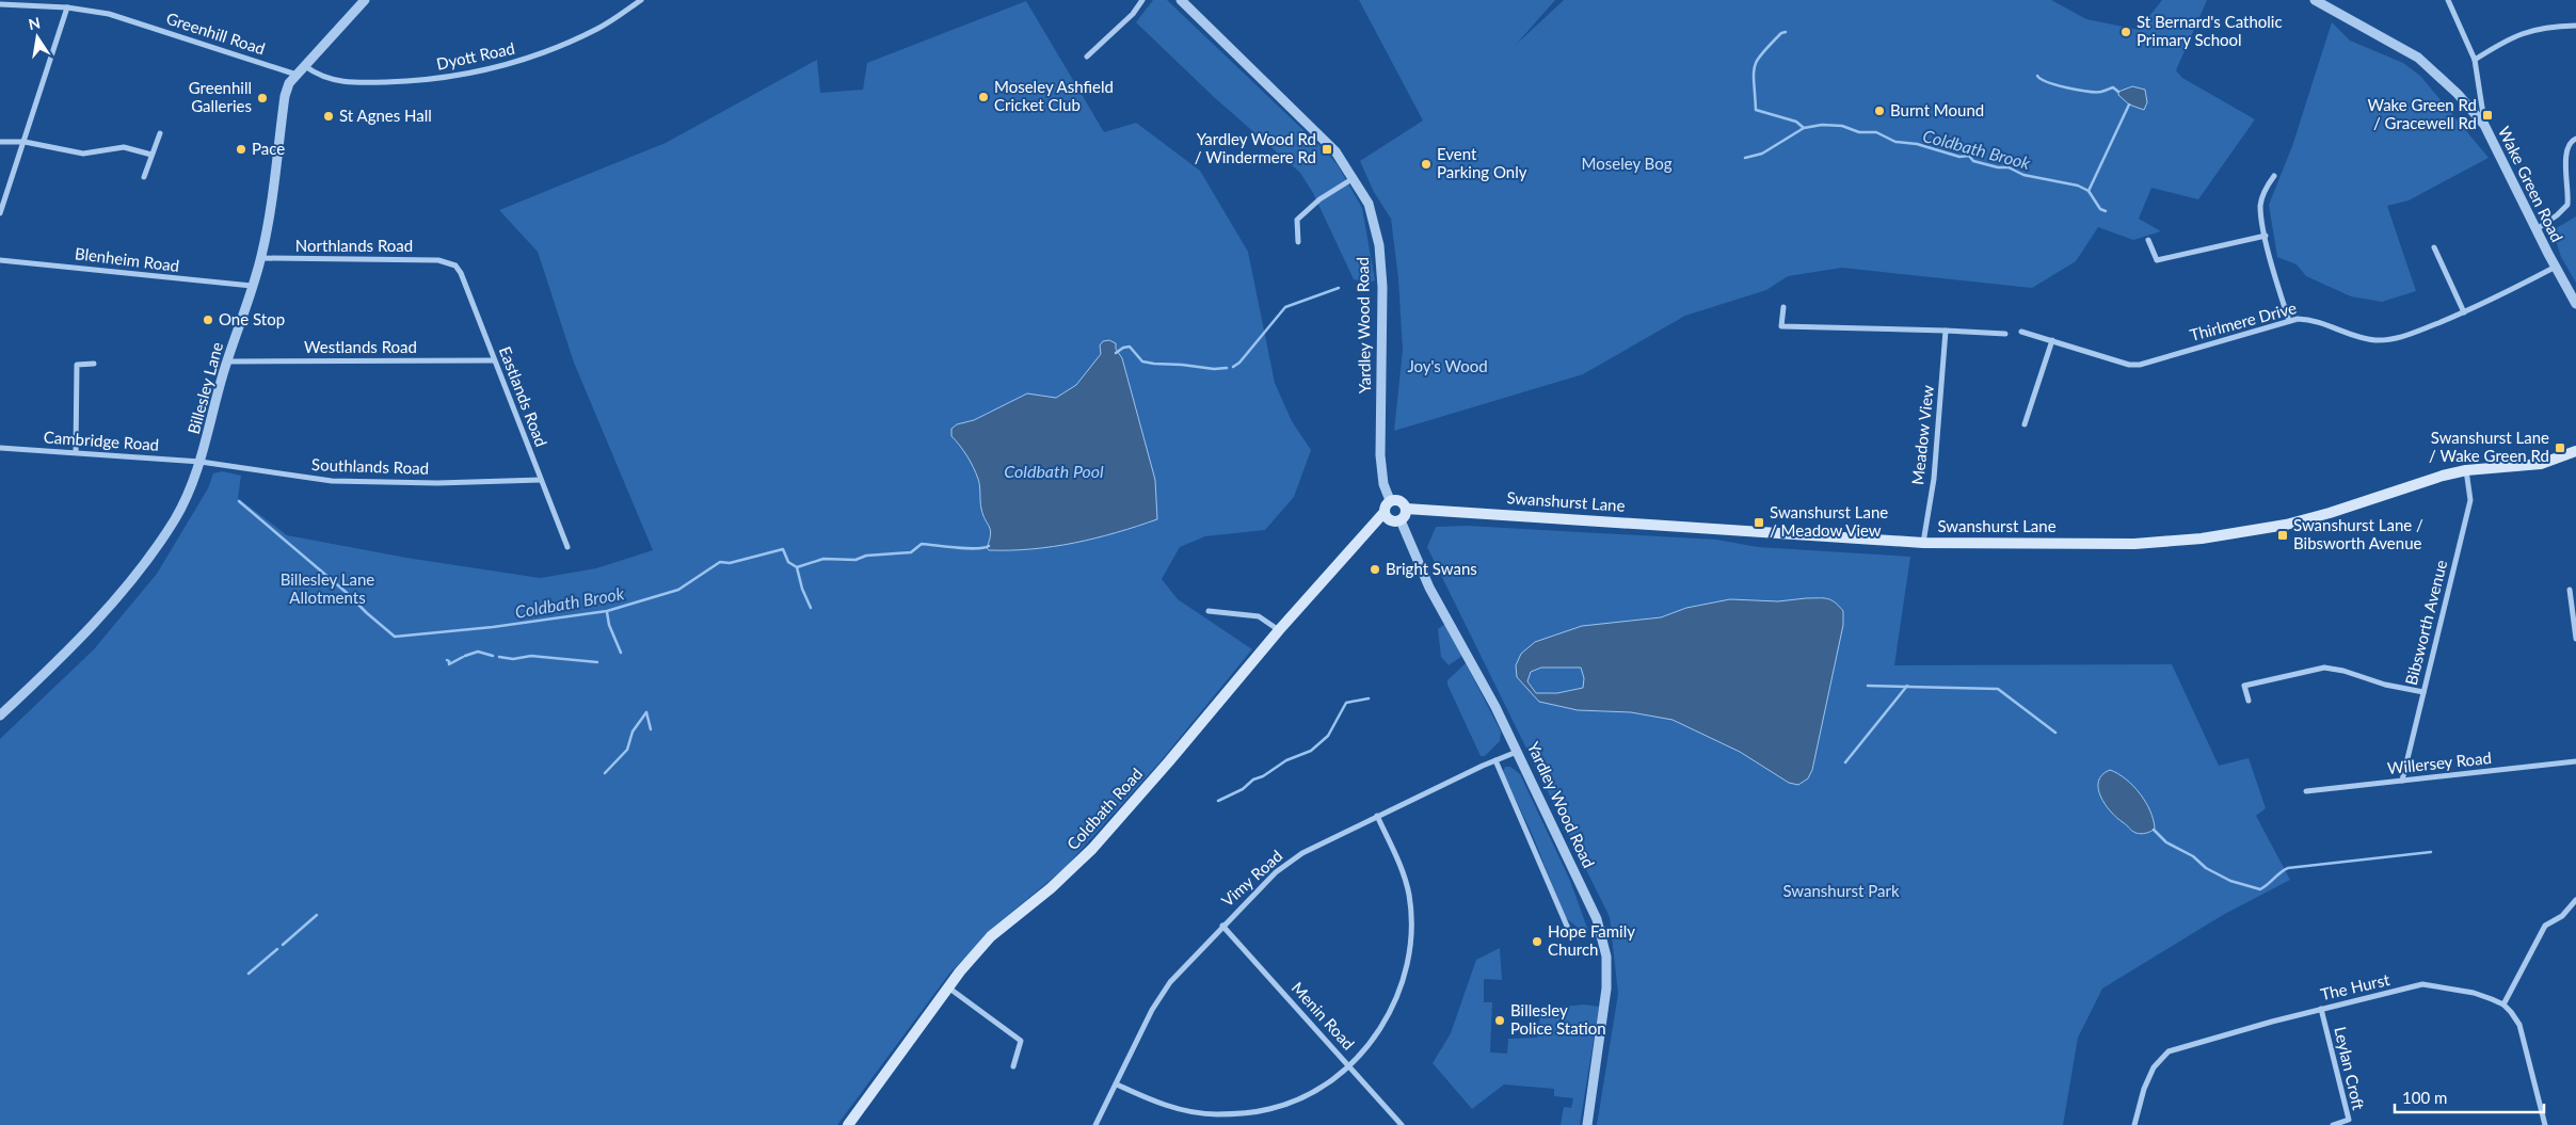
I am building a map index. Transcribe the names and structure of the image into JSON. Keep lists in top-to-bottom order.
{
  "streets": {
    "main road": ["Swanshurst Lane", "Coldbath Road"],
    "street": [
      "Greenhill Road",
      "Dyott Road",
      "Wake Green Road",
      "Northlands Road",
      "Blenheim Road",
      "Thirlmere Drive",
      "Yardley Wood Road",
      "Westlands Road",
      "Billesley Lane",
      "Eastlands Road",
      "Meadow View",
      "Cambridge Road",
      "Southlands Road",
      "Bibsworth Avenue",
      "Willersey Road",
      "Vimy Road",
      "The Hurst",
      "Menin Road",
      "Leylan Croft"
    ]
  },
  "crossings": [
    ["Greenhill Road", "Billesley Lane"],
    ["Dyott Road", "Billesley Lane"],
    ["Wake Green Road", "Thirlmere Drive"],
    ["Northlands Road", "Billesley Lane"],
    ["Northlands Road", "Eastlands Road"],
    ["Blenheim Road", "Billesley Lane"],
    ["Yardley Wood Road", "Swanshurst Lane"],
    ["Yardley Wood Road", "Coldbath Road"],
    ["Yardley Wood Road", "Vimy Road"],
    ["Westlands Road", "Billesley Lane"],
    ["Westlands Road", "Eastlands Road"],
    ["Billesley Lane", "Cambridge Road"],
    ["Billesley Lane", "Southlands Road"],
    ["Eastlands Road", "Southlands Road"],
    ["Meadow View", "Swanshurst Lane"],
    ["Cambridge Road", "Southlands Road"],
    ["Swanshurst Lane", "Bibsworth Avenue"],
    ["Swanshurst Lane", "Coldbath Road"],
    ["Bibsworth Avenue", "Willersey Road"],
    ["Vimy Road", "Menin Road"],
    ["The Hurst", "Leylan Croft"]
  ],
  "water": ["Coldbath Brook", "Coldbath Pool"],
  "parks": [
    "Moseley Bog",
    "Joy's Wood",
    "Billesley Lane Allotments",
    "Swanshurst Park"
  ],
  "places": {
    "other": [
      "St Bernard's Catholic Primary School",
      "Moseley Ashfield Cricket Club",
      "Greenhill Galleries",
      "Burnt Mound",
      "St Agnes Hall",
      "Pace",
      "Event Parking Only",
      "One Stop",
      "Bright Swans",
      "Hope Family Church",
      "Billesley Police Station"
    ],
    "transit": [
      "Wake Green Rd / Gracewell Rd",
      "Yardley Wood Rd / Windermere Rd",
      "Swanshurst Lane / Wake Green Rd",
      "Swanshurst Lane / Meadow View",
      "Swanshurst Lane / Bibsworth Avenue"
    ]
  },
  "scale_bar": "100 m",
  "north": "top"
}
